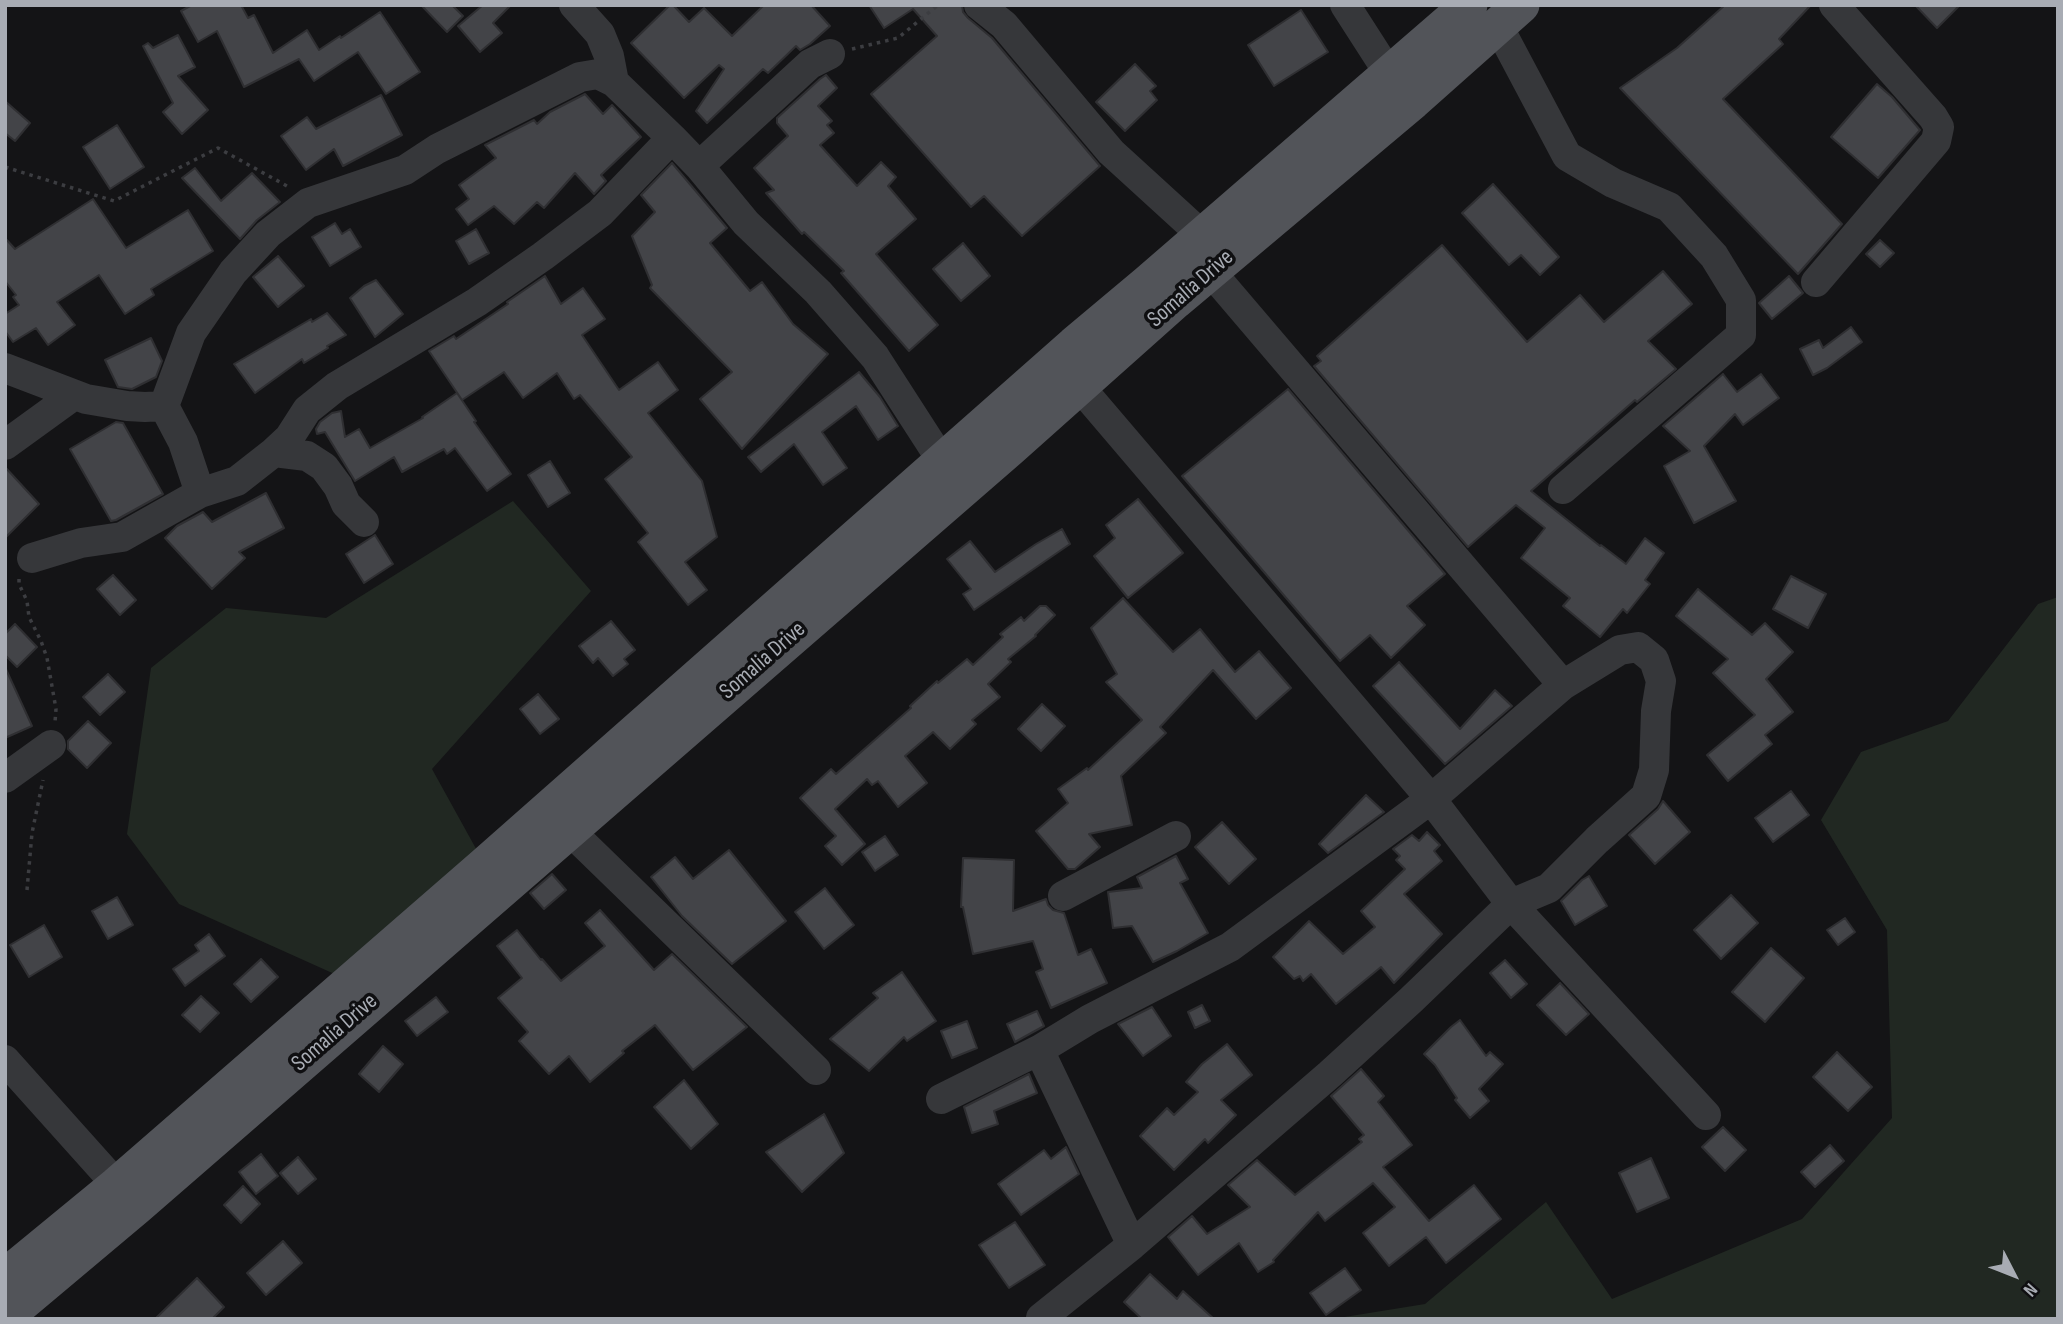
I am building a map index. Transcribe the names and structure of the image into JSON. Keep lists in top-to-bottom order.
{
  "streets": {
    "main road": ["Somalia Drive"]
  },
  "north": "bottom right"
}
